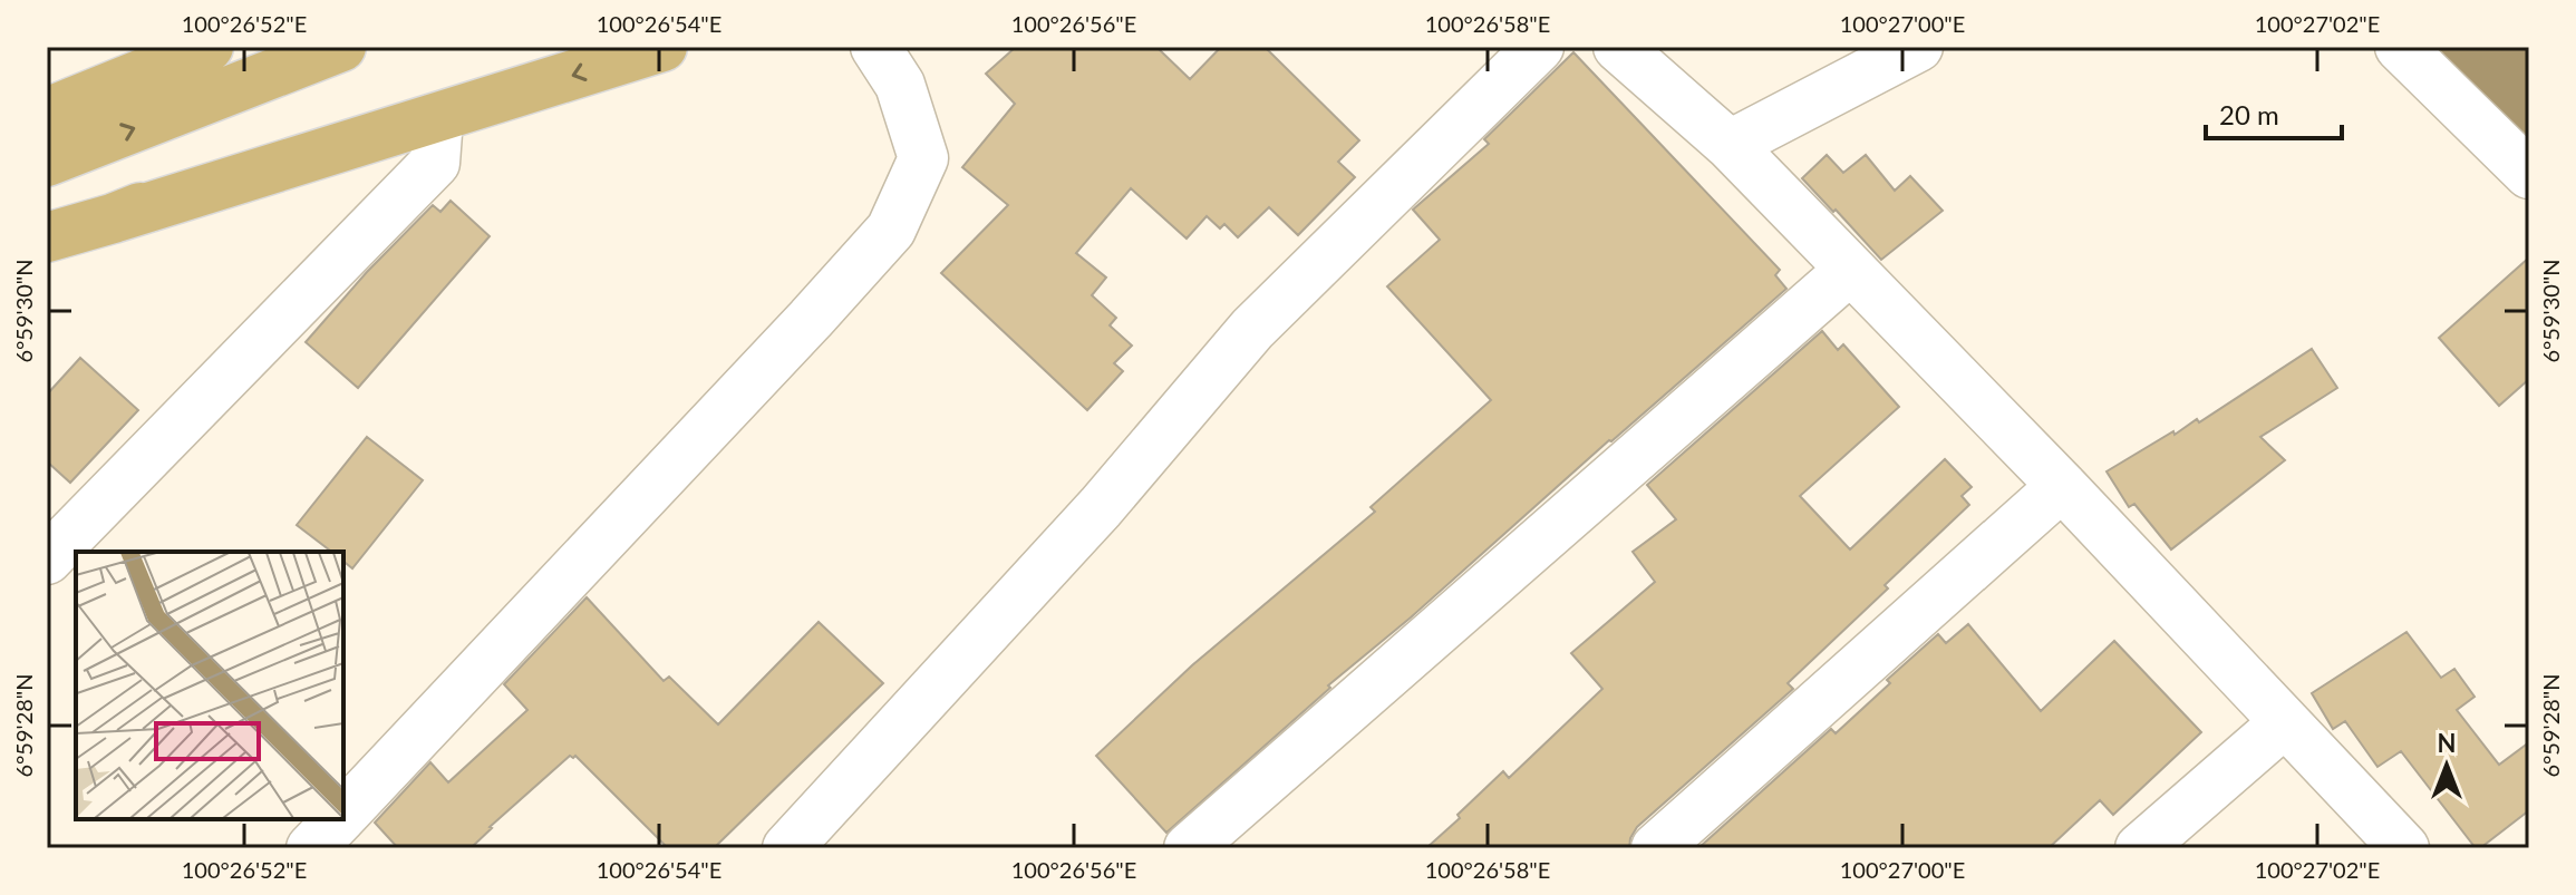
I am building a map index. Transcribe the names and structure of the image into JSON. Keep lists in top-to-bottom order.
{
  "scale_bar": "20 m",
  "north": "top",
  "coordinates": [
    "100°26'52\"E",
    "100°26'54\"E",
    "100°26'56\"E",
    "100°26'58\"E",
    "100°27'00\"E",
    "100°27'02\"E",
    "6°59'30\"N",
    "6°59'28\"N"
  ]
}
